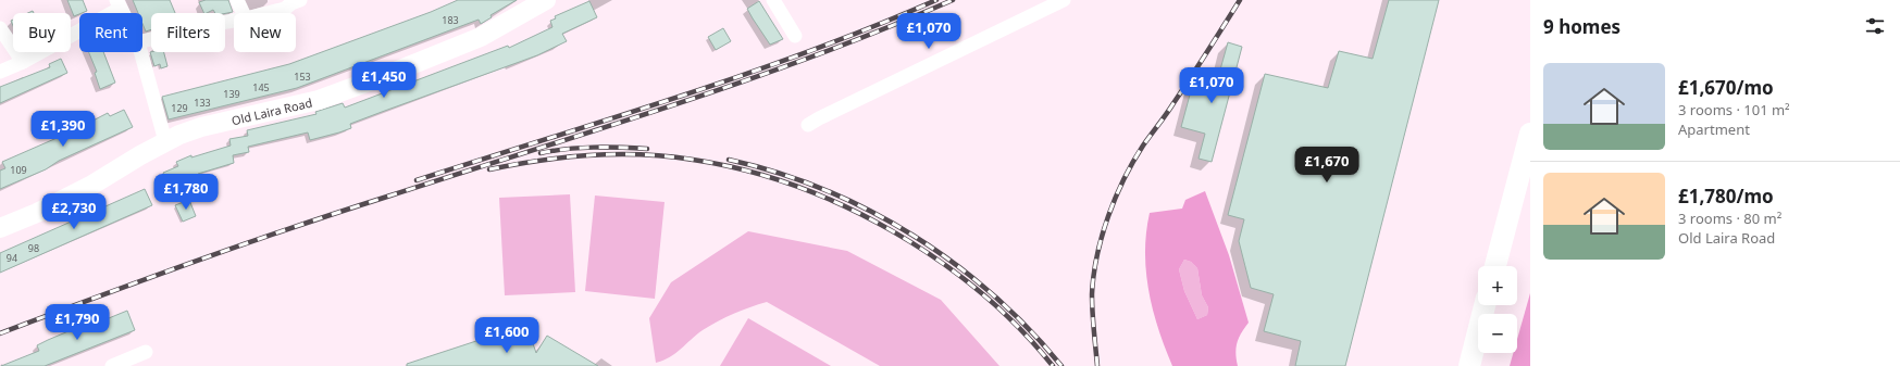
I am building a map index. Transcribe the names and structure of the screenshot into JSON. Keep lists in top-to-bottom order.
{
  "streets": {
    "main road": ["Old Laira Road"]
  },
  "house_numbers": [
    "183",
    "153",
    "145",
    "139",
    "133",
    "129",
    "109",
    "98",
    "94"
  ],
  "page": {
    "heading": "9 homes",
    "price": [
      "£1,070",
      "£1,450",
      "£1,070",
      "£1,390",
      "£1,670",
      "£1,780",
      "£2,730",
      "£1,790",
      "£1,600"
    ],
    "chip": [
      "Buy",
      "Rent",
      "Filters",
      "New"
    ],
    "list": [
      {
        "name": "£1,670/mo",
        "note": "3 rooms · 101 m² · Apartment"
      },
      {
        "name": "£1,780/mo",
        "note": "3 rooms · 80 m² · Old Laira Road"
      }
    ],
    "map_buttons": ["+", "−"]
  }
}
